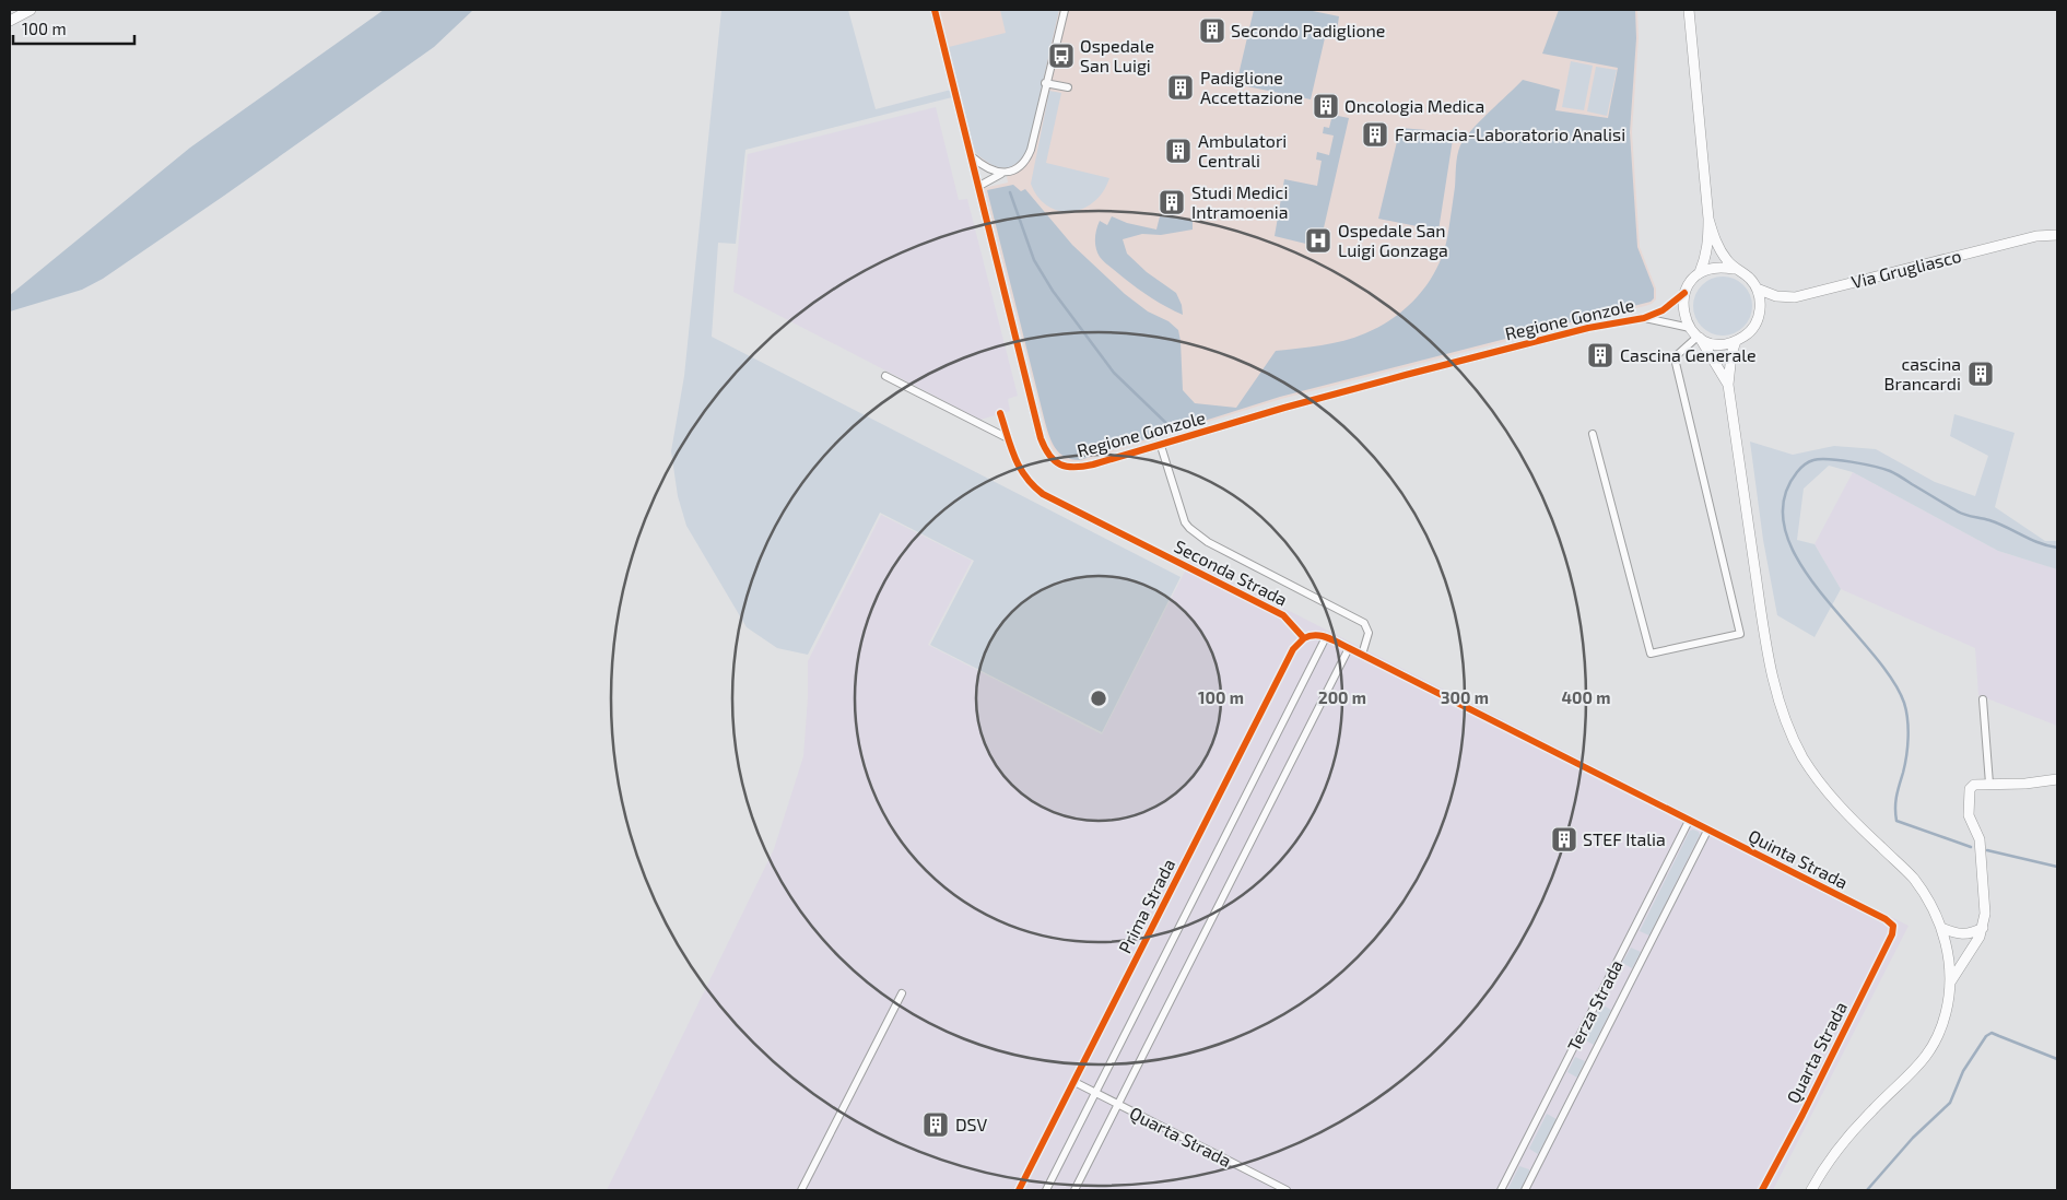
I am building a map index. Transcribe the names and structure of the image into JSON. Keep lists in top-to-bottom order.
{
  "streets": {
    "street": [
      "Via Grugliasco",
      "Regione Gonzole",
      "Seconda Strada",
      "Quinta Strada",
      "Prima Strada",
      "Terza Strada",
      "Quarta Strada"
    ]
  },
  "crossings": [
    ["Via Grugliasco", "Regione Gonzole"],
    ["Seconda Strada", "Prima Strada"],
    ["Quinta Strada", "Terza Strada"],
    ["Quinta Strada", "Quarta Strada"],
    ["Prima Strada", "Quarta Strada"]
  ],
  "places": {
    "building": [
      "Secondo Padiglione",
      "Padiglione Accettazione",
      "Oncologia Medica",
      "Farmacia-Laboratorio Analisi",
      "Ambulatori Centrali",
      "Studi Medici Intramoenia",
      "Cascina Generale",
      "cascina Brancardi",
      "STEF Italia",
      "DSV"
    ],
    "bus stop": ["Ospedale San Luigi"],
    "hospital": ["Ospedale San Luigi Gonzaga"]
  },
  "scale_bar": "100 m",
  "rings": [
    "100 m",
    "200 m",
    "300 m",
    "400 m"
  ]
}
